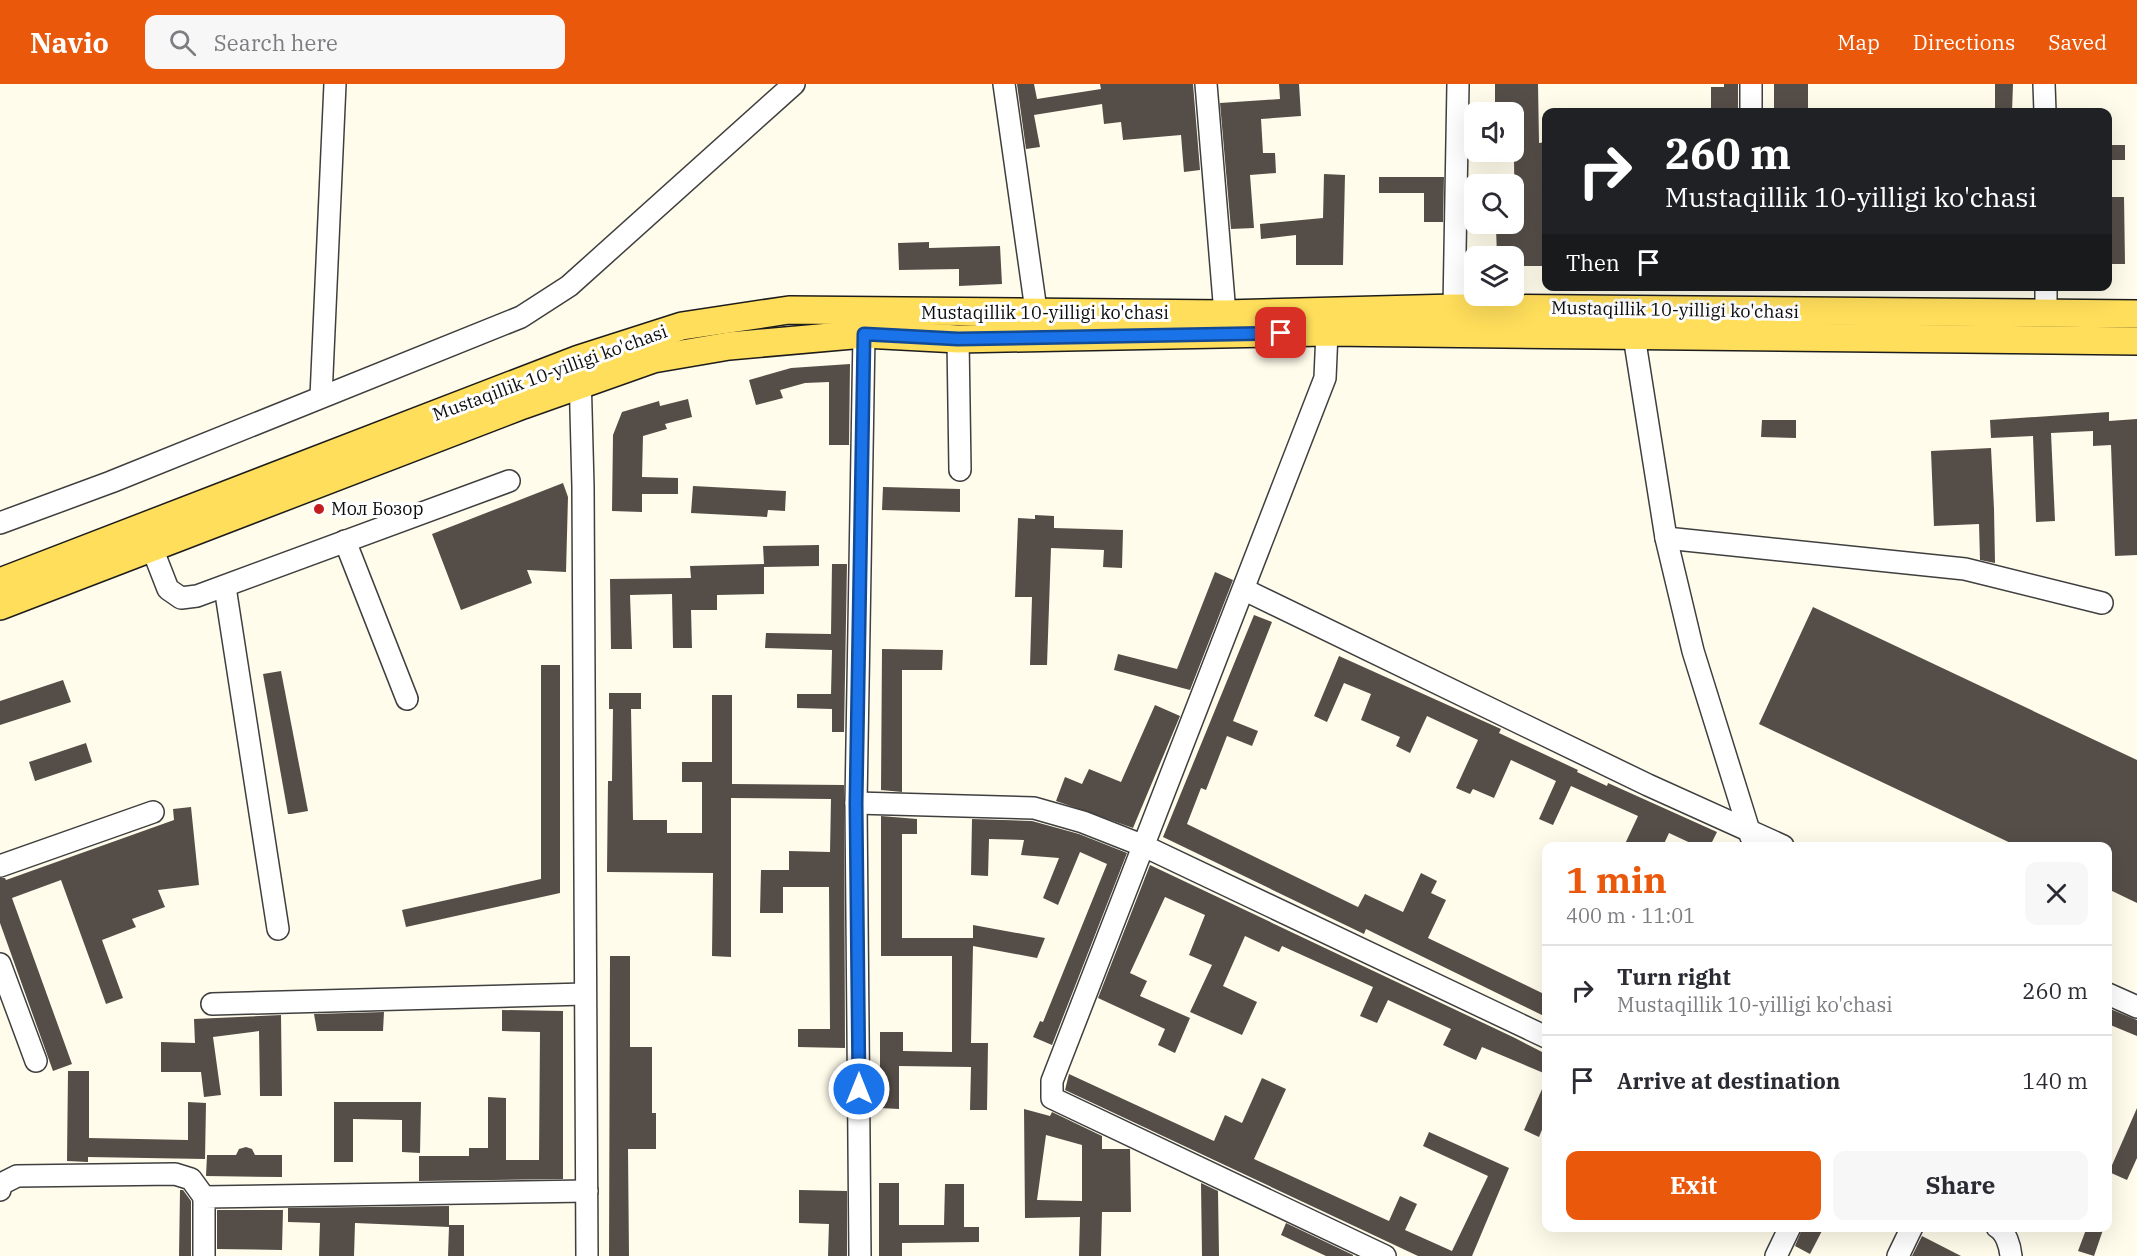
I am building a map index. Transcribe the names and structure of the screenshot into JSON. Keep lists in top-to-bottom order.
{
  "streets": {
    "main road": ["Mustaqillik 10-yilligi ko'chasi"]
  },
  "places": ["Мол Бозор"],
  "page": {
    "header": "Navio",
    "search": "Search here",
    "nav": ["Map", "Directions", "Saved"],
    "turn": ["260 m", "Mustaqillik 10-yilligi ko'chasi"],
    "then": "Then",
    "heading": ["1 min", "400 m · 11:01"],
    "list": [
      {
        "name": "Turn right",
        "note": "Mustaqillik 10-yilligi ko'chasi",
        "value": "260 m"
      },
      {
        "name": "Arrive at destination",
        "value": "140 m"
      }
    ],
    "buttons": ["Exit", "Share"]
  }
}
